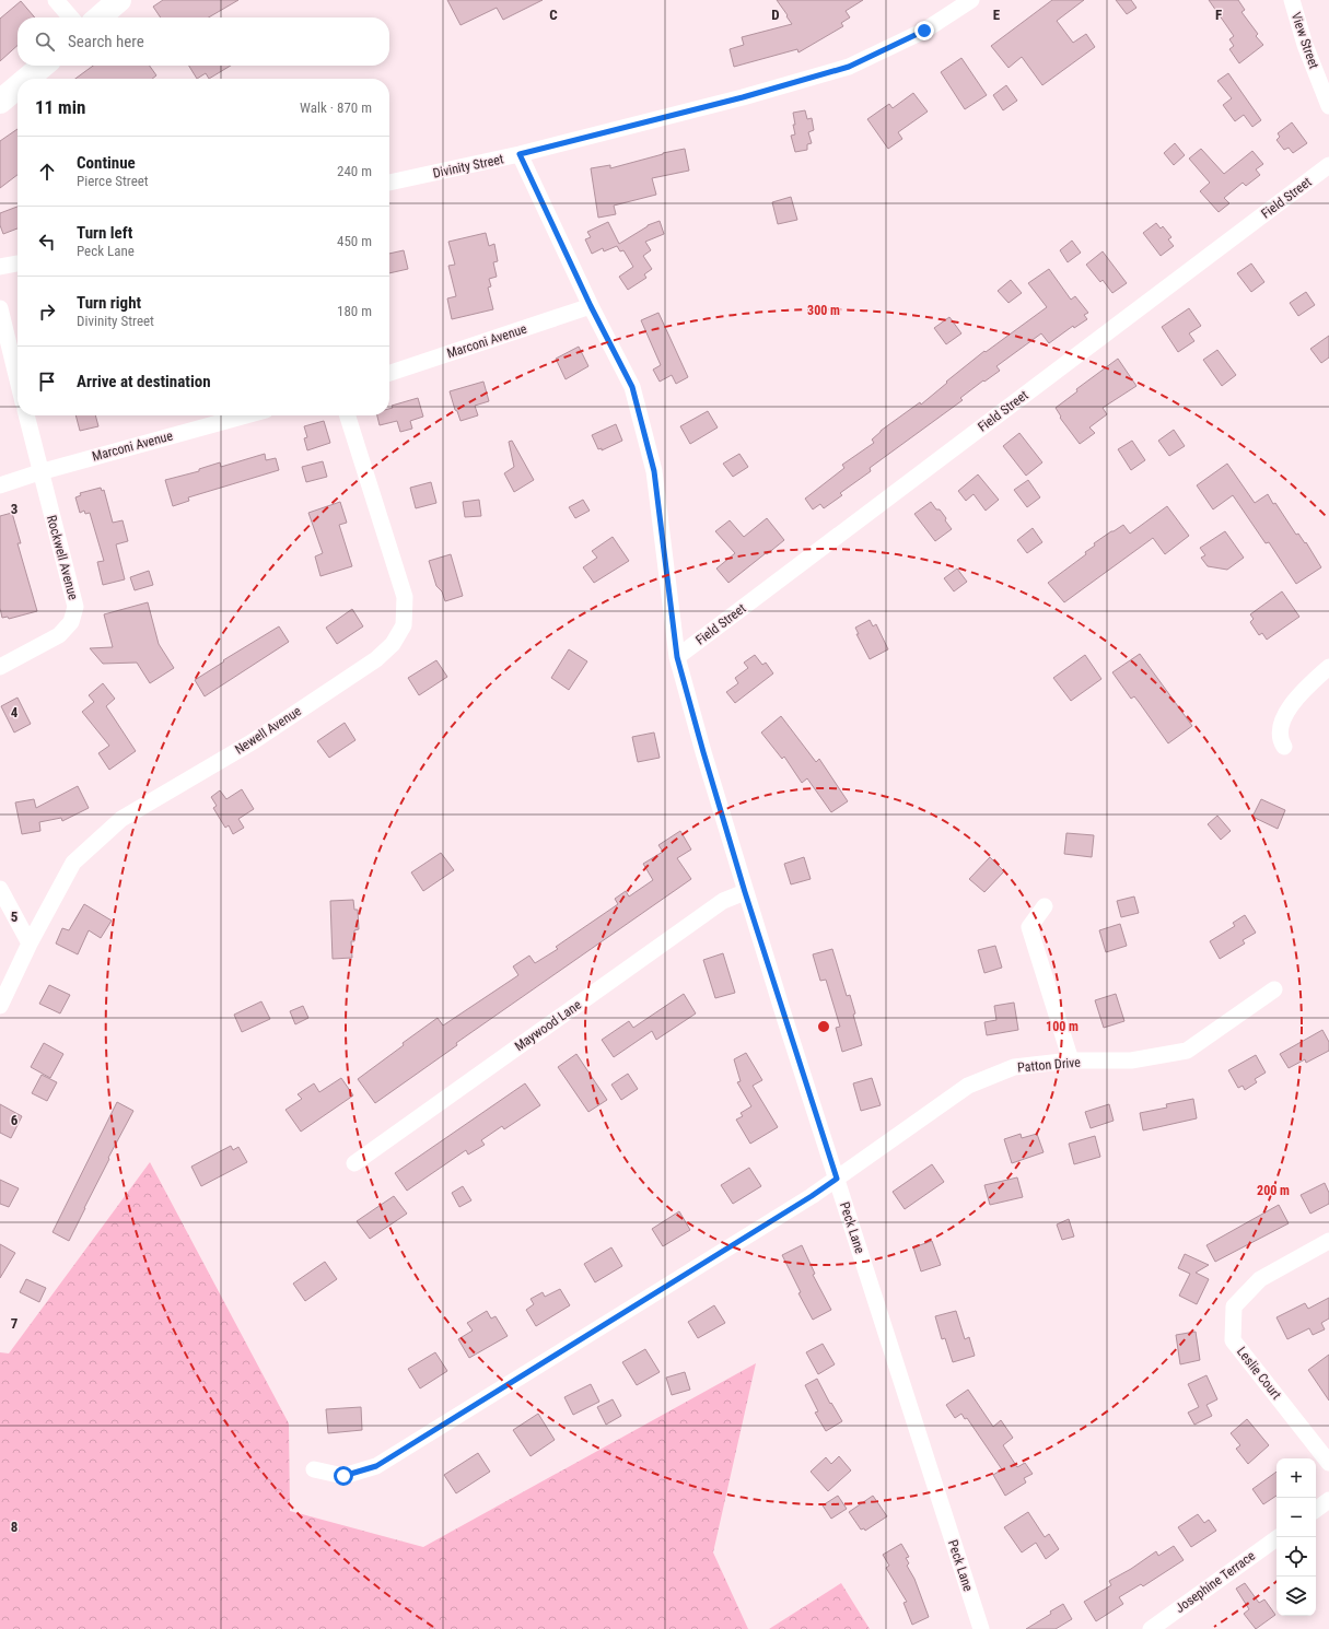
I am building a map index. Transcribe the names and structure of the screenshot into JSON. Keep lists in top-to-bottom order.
{
  "streets": {
    "street": [
      "View Street",
      "Divinity Street",
      "Field Street",
      "Marconi Avenue",
      "Rockwell Avenue",
      "Newell Avenue",
      "Maywood Lane",
      "Patton Drive",
      "Peck Lane",
      "Leslie Court",
      "Josephine Terrace"
    ]
  },
  "crossings": [
    ["Divinity Street", "Peck Lane"],
    ["Field Street", "Peck Lane"],
    ["Marconi Avenue", "Rockwell Avenue"],
    ["Marconi Avenue", "Peck Lane"],
    ["Maywood Lane", "Peck Lane"],
    ["Patton Drive", "Peck Lane"]
  ],
  "page": {
    "search": "Search here",
    "heading": ["11 min", "Walk · 870 m"],
    "list": [
      ["Continue", "Pierce Street", "240 m"],
      ["Turn left", "Peck Lane", "450 m"],
      ["Turn right", "Divinity Street", "180 m"],
      "Arrive at destination"
    ],
    "map_buttons": ["+", "−"]
  },
  "grid": {
    "columns": [
      "C",
      "D",
      "E",
      "F"
    ],
    "rows": [
      "3",
      "4",
      "5",
      "6",
      "7",
      "8"
    ]
  },
  "rings": ["300 m", "100 m", "200 m"]
}
